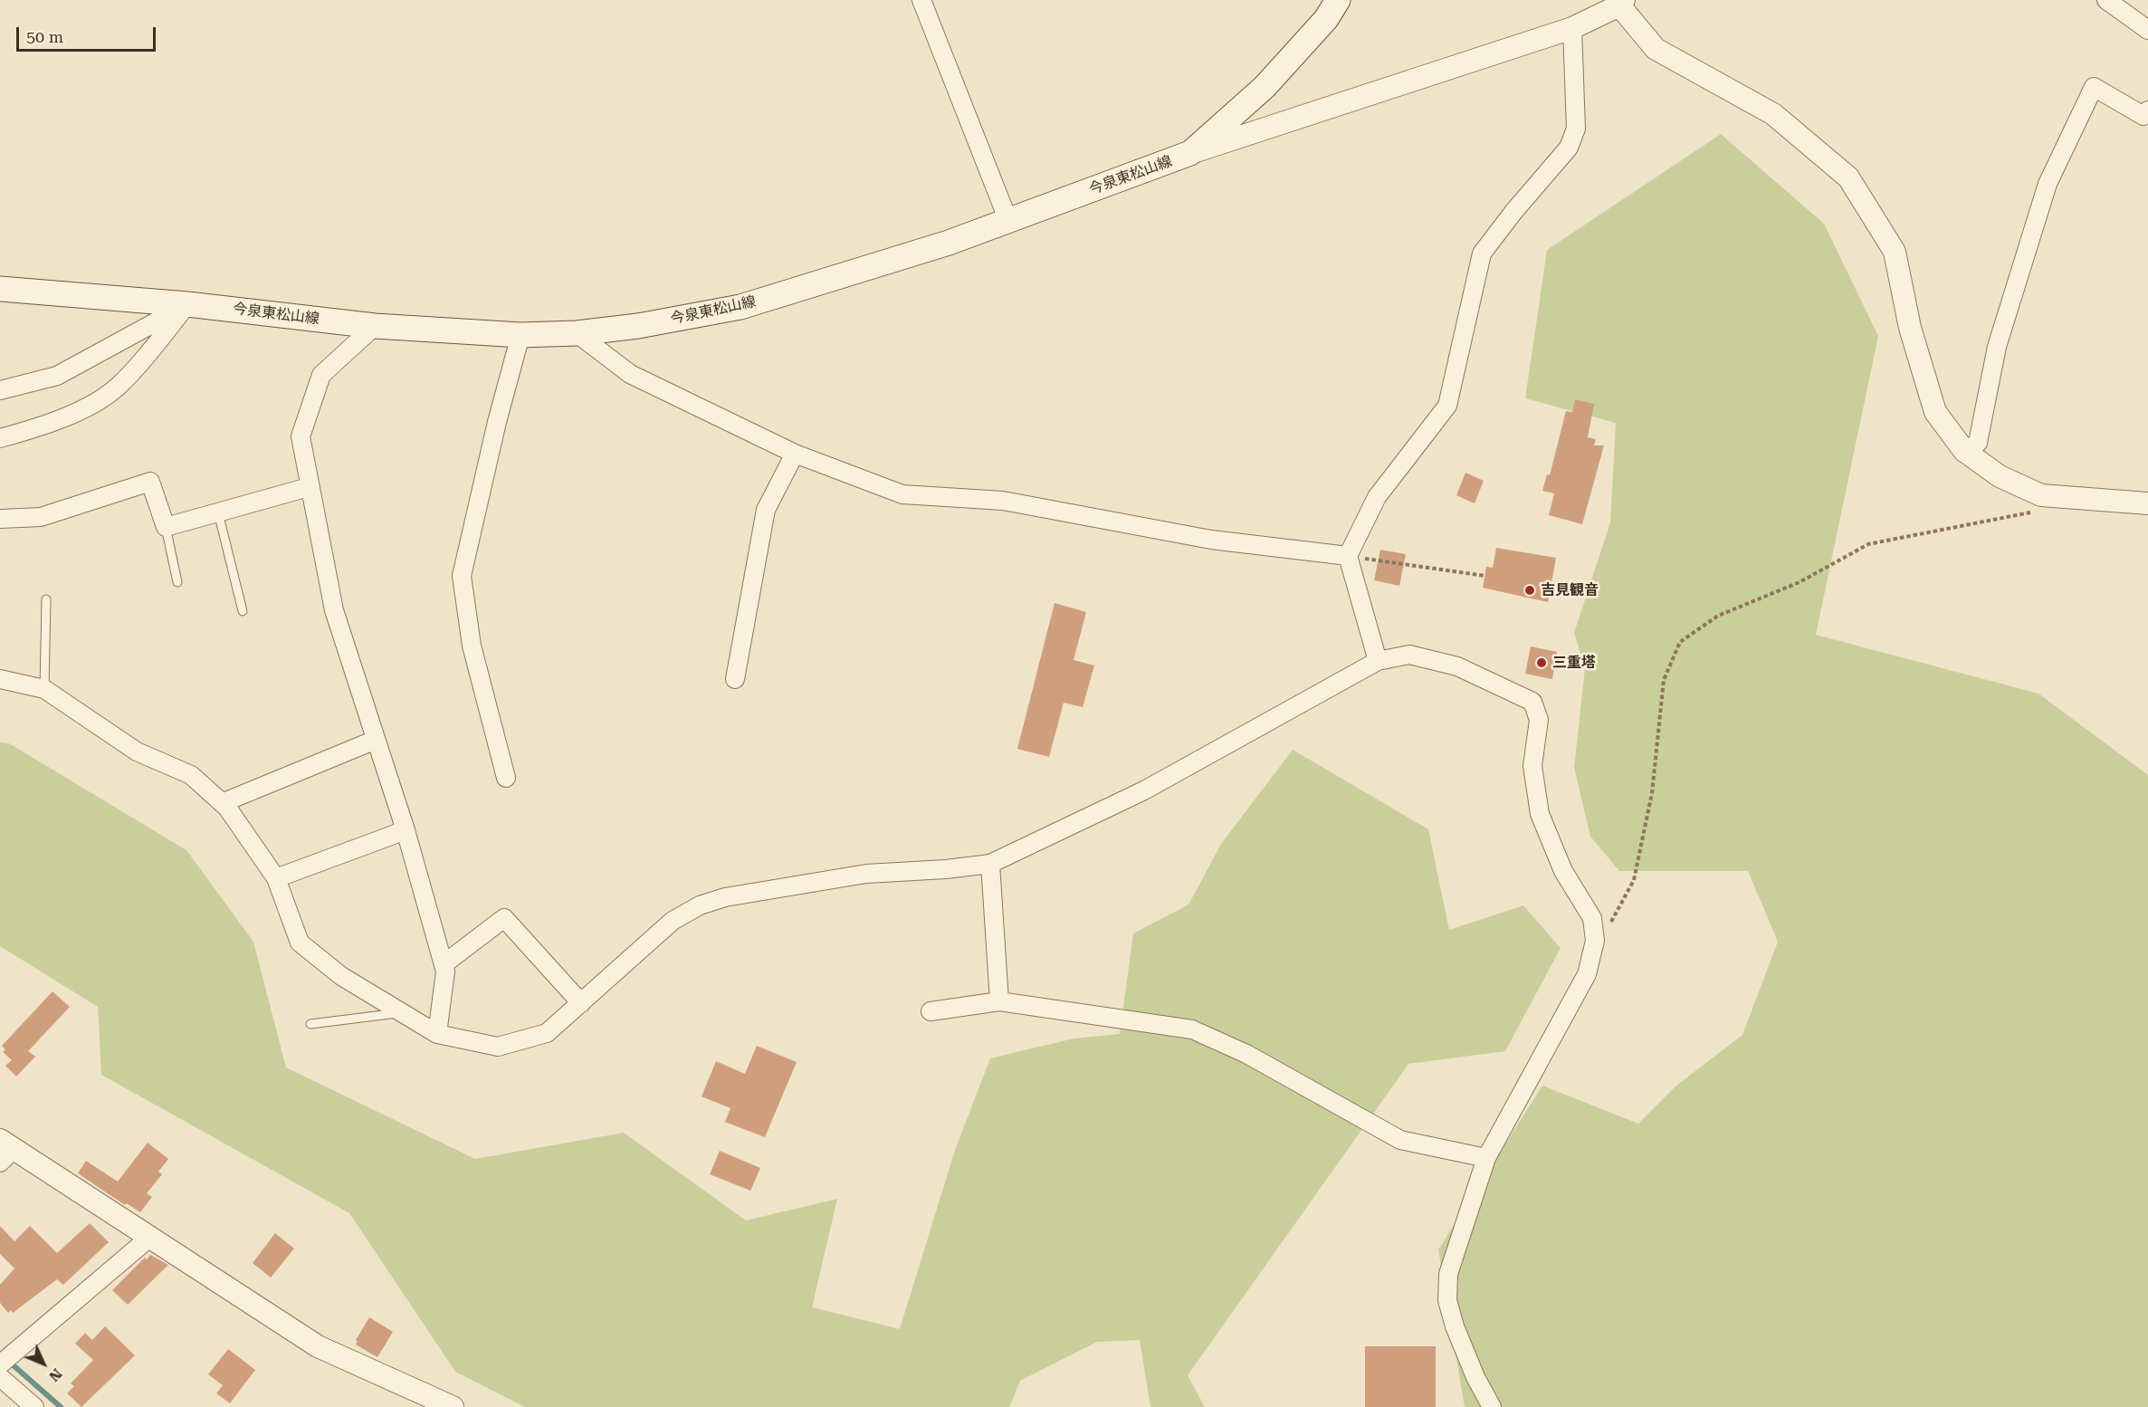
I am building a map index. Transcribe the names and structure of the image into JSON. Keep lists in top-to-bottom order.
{
  "streets": {
    "main road": ["今泉東松山線"]
  },
  "places": ["吉見観音", "三重塔"],
  "scale_bar": "50 m",
  "north": "bottom right"
}
